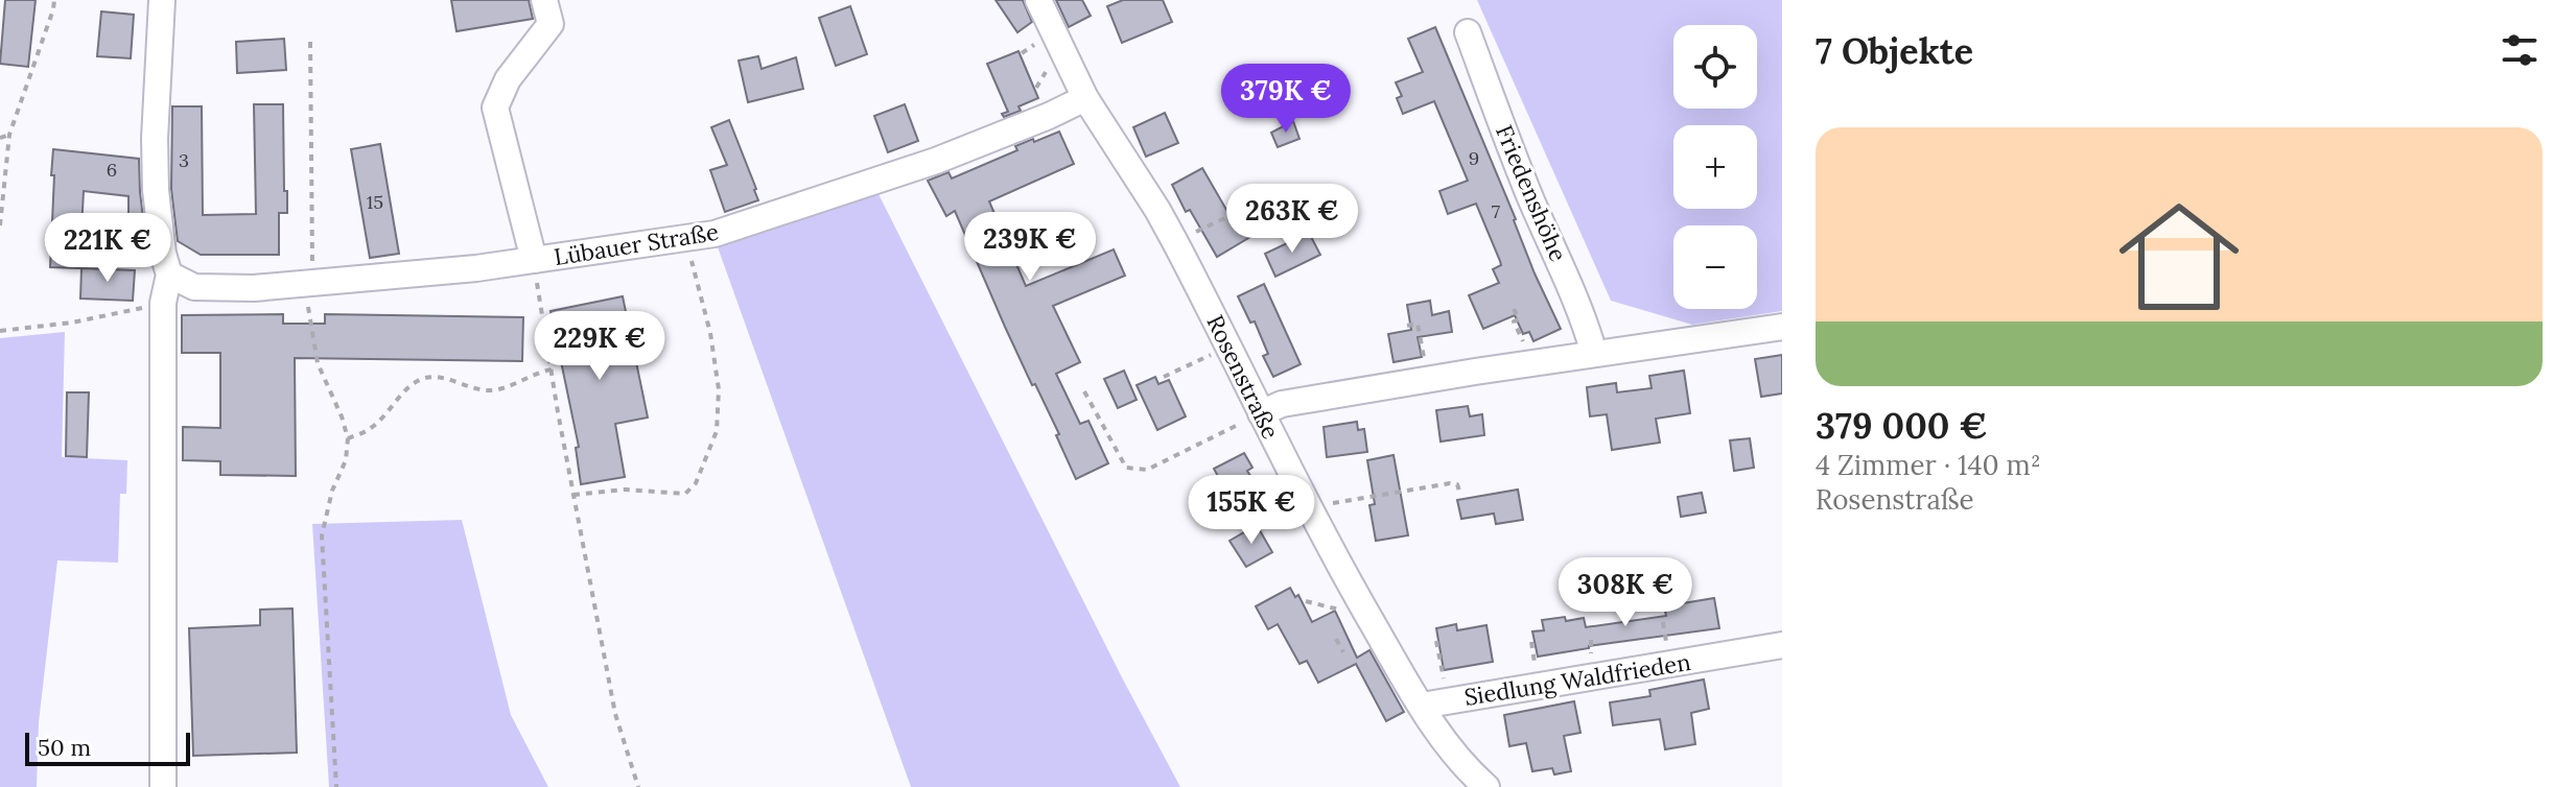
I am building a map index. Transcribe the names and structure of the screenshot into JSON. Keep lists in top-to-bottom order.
{
  "streets": {
    "street": [
      "Friedenshöhe",
      "Lübauer Straße",
      "Rosenstraße",
      "Siedlung Waldfrieden"
    ]
  },
  "crossings": [
    ["Lübauer Straße", "Rosenstraße"],
    ["Rosenstraße", "Siedlung Waldfrieden"]
  ],
  "house_numbers": [
    "9",
    "3",
    "6",
    "15",
    "7"
  ],
  "scale_bar": "50 m",
  "page": {
    "heading": "7 Objekte",
    "map_buttons": ["+", "−"],
    "price": [
      "379K €",
      "263K €",
      "239K €",
      "221K €",
      "229K €",
      "155K €",
      "308K €"
    ],
    "list": [
      {
        "name": "379 000 €",
        "note": "4 Zimmer · 140 m² · Rosenstraße"
      }
    ],
    "scale": "50 m"
  }
}
